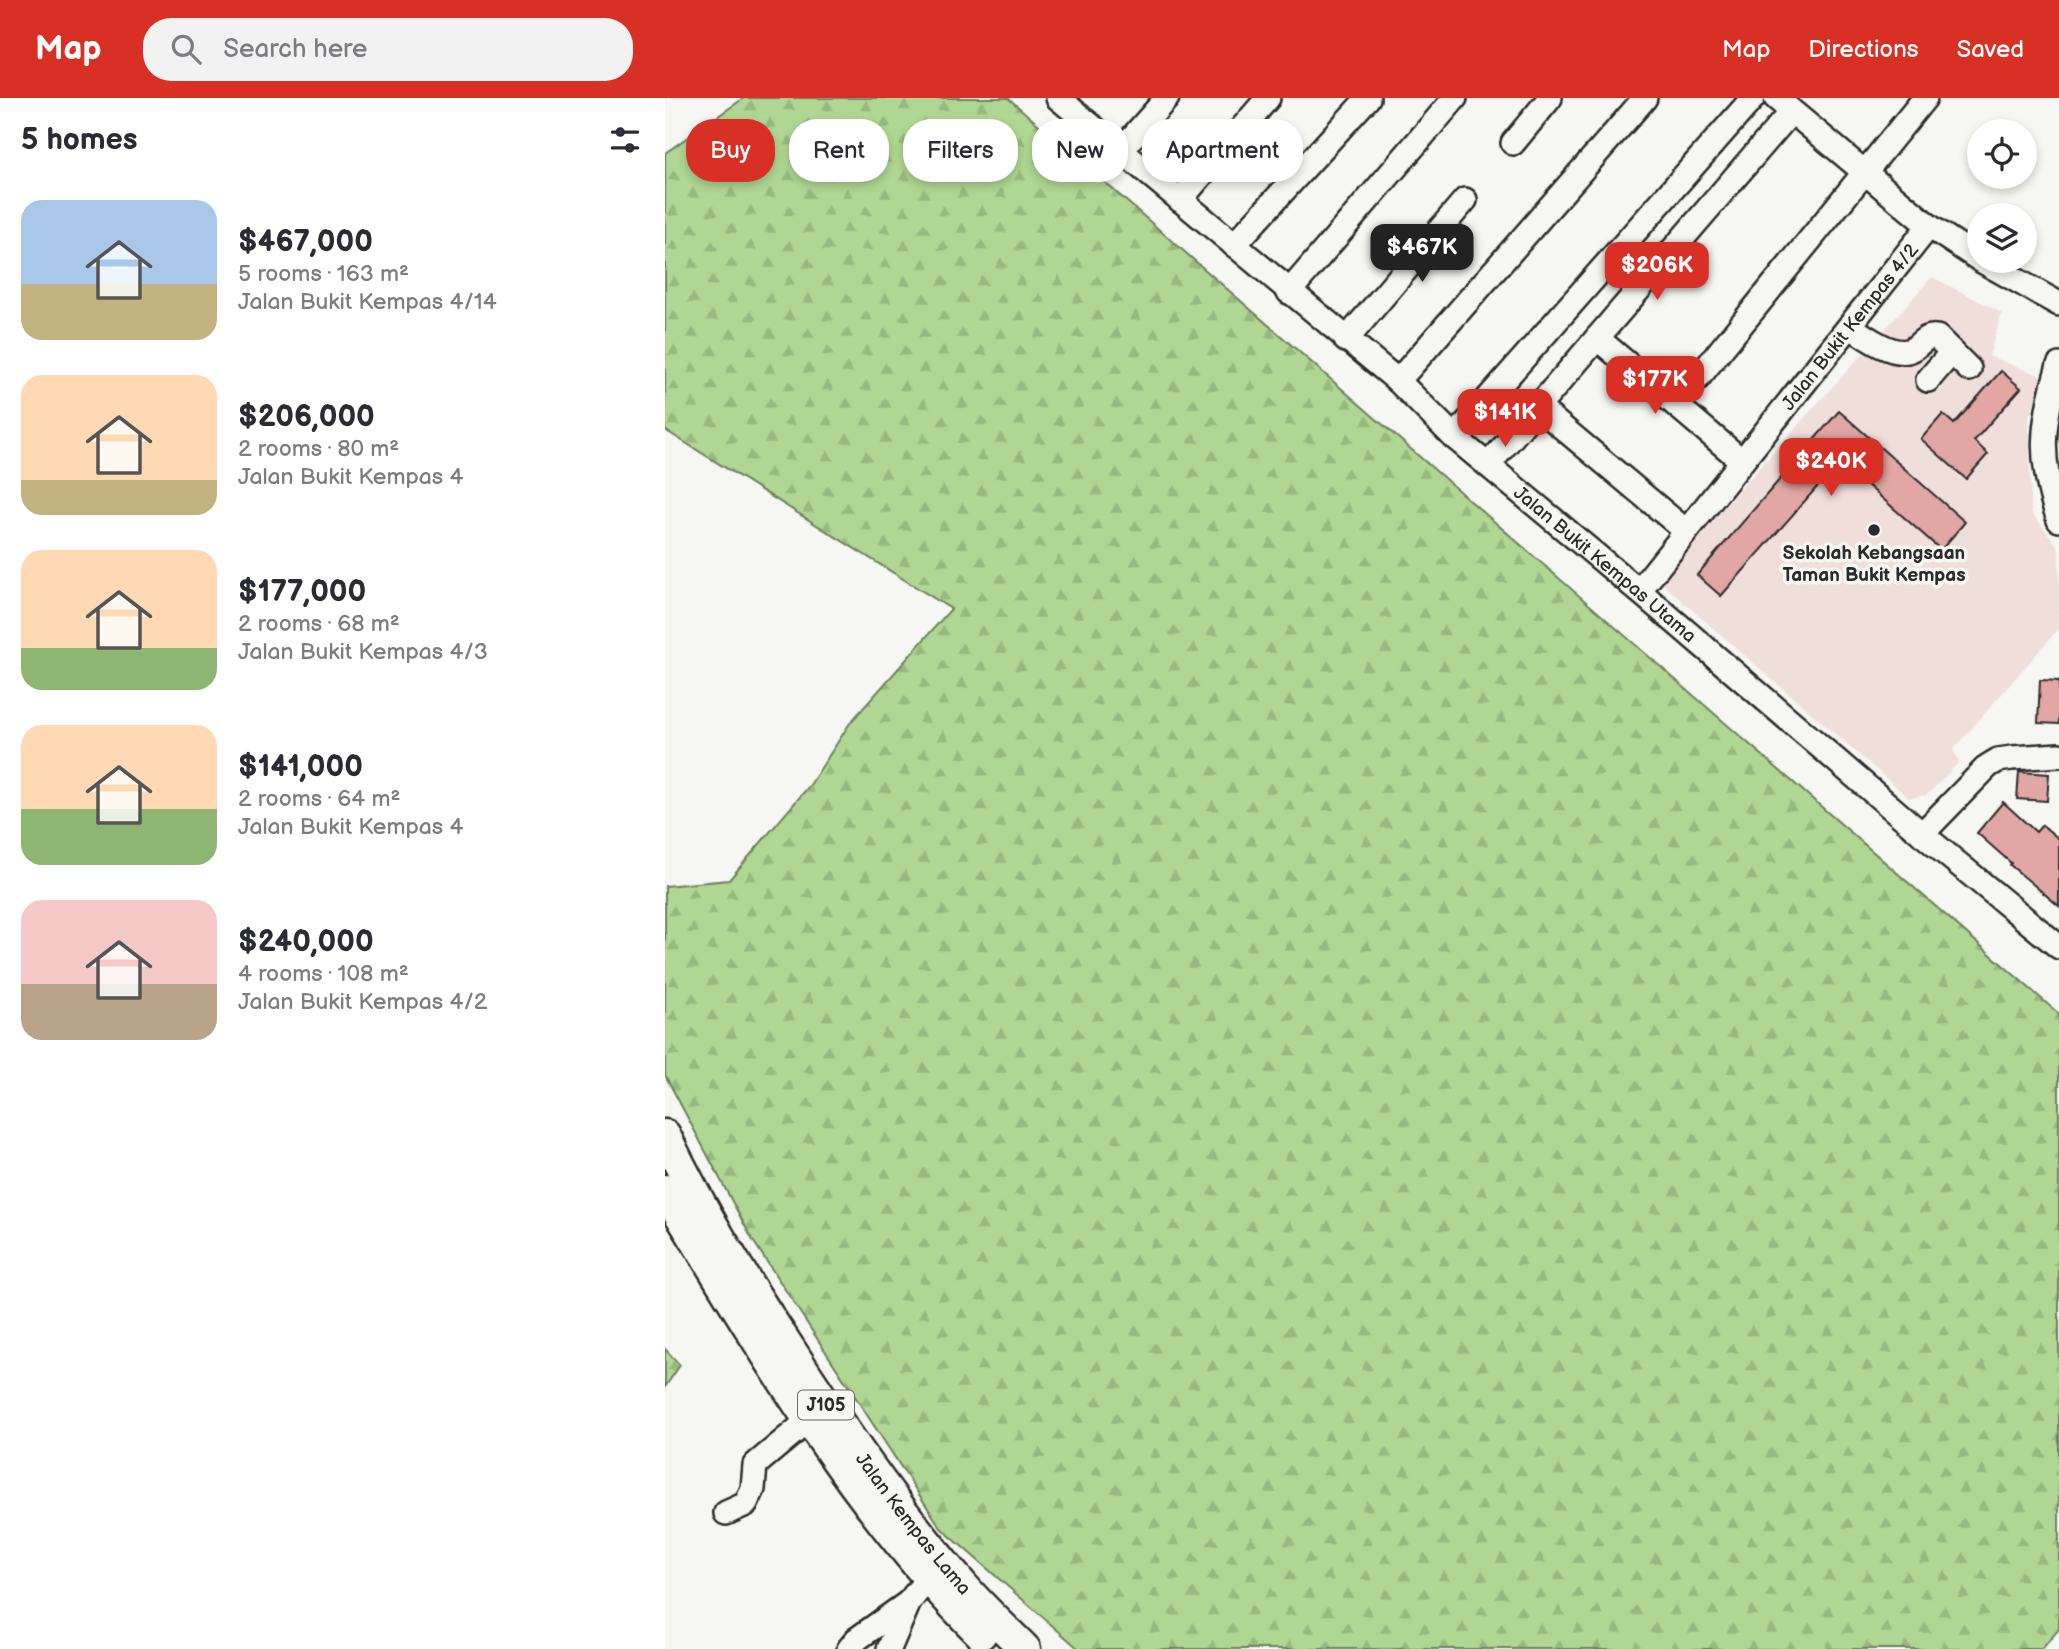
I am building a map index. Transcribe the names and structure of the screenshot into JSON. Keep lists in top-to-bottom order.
{
  "streets": {
    "main road": ["J105", "Jalan Kempas Lama"],
    "street": ["Jalan Bukit Kempas 4/2", "Jalan Bukit Kempas Utama"]
  },
  "crossings": [
    ["Jalan Bukit Kempas 4/2", "Jalan Bukit Kempas Utama"]
  ],
  "places": ["Sekolah Kebangsaan Taman Bukit Kempas"],
  "page": {
    "header": "Map",
    "search": "Search here",
    "nav": ["Map", "Directions", "Saved"],
    "heading": "5 homes",
    "chip": [
      "Buy",
      "Rent",
      "Filters",
      "New",
      "Apartment"
    ],
    "list": [
      {
        "name": "$467,000",
        "note": "5 rooms · 163 m² · Jalan Bukit Kempas 4/14"
      },
      {
        "name": "$206,000",
        "note": "2 rooms · 80 m² · Jalan Bukit Kempas 4"
      },
      {
        "name": "$177,000",
        "note": "2 rooms · 68 m² · Jalan Bukit Kempas 4/3"
      },
      {
        "name": "$141,000",
        "note": "2 rooms · 64 m² · Jalan Bukit Kempas 4"
      },
      {
        "name": "$240,000",
        "note": "4 rooms · 108 m² · Jalan Bukit Kempas 4/2"
      }
    ],
    "price": [
      "$467K",
      "$206K",
      "$177K",
      "$141K",
      "$240K"
    ]
  }
}
